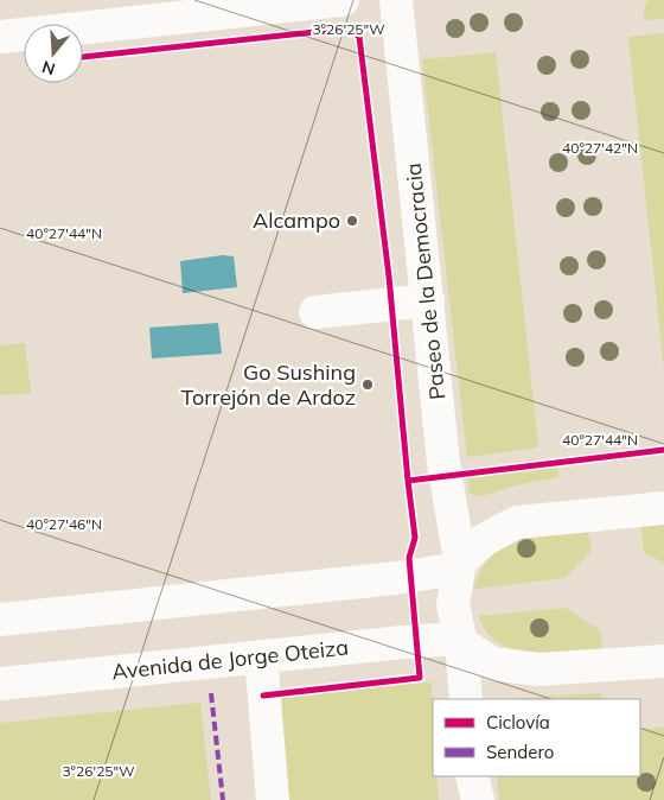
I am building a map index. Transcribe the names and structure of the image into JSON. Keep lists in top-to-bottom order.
{
  "streets": {
    "street": ["Paseo de la Democracia", "Avenida de Jorge Oteiza"]
  },
  "crossings": [
    ["Paseo de la Democracia", "Avenida de Jorge Oteiza"]
  ],
  "places": ["Alcampo", "Go Sushing Torrejón de Ardoz"],
  "legend": ["Ciclovía", "Sendero"],
  "north": "bottom",
  "coordinates": [
    "3°26'25\"W",
    "40°27'42\"N",
    "40°27'44\"N",
    "40°27'46\"N"
  ]
}
